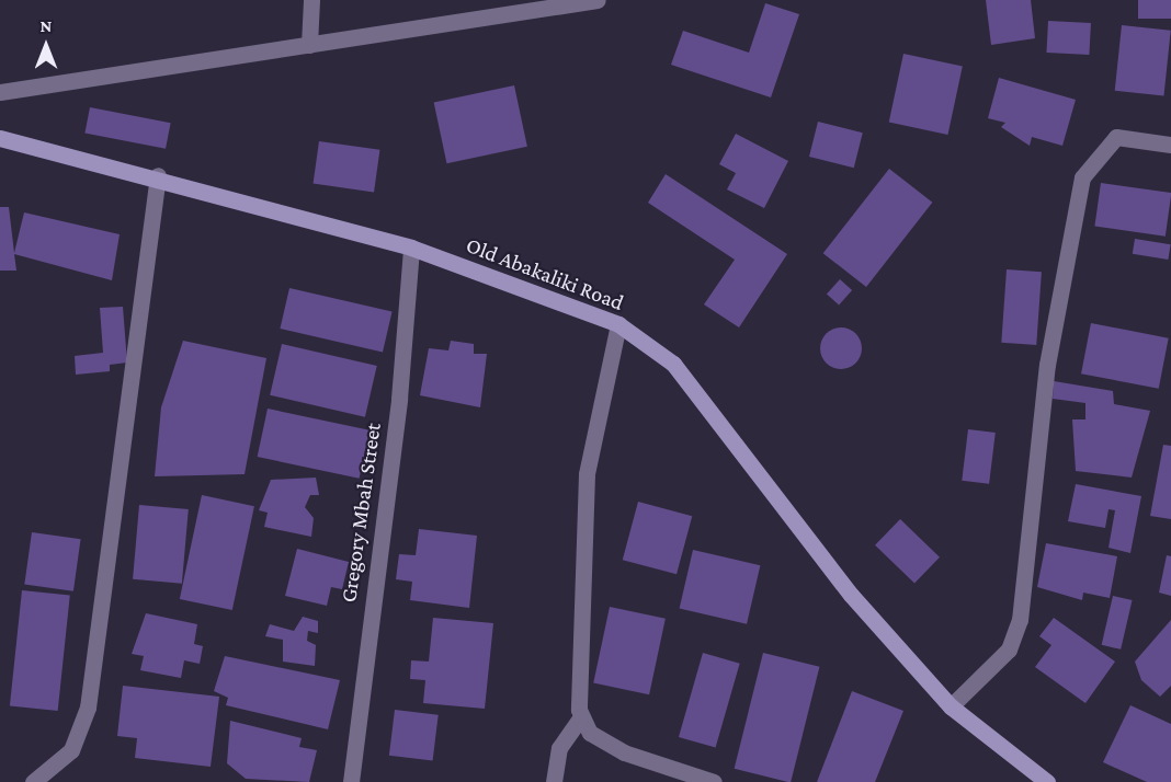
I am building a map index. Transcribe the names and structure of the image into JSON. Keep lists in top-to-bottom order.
{
  "streets": {
    "main road": ["Old Abakaliki Road"],
    "street": ["Gregory Mbah Street"]
  },
  "crossings": [
    ["Old Abakaliki Road", "Gregory Mbah Street"]
  ],
  "north": "top"
}
